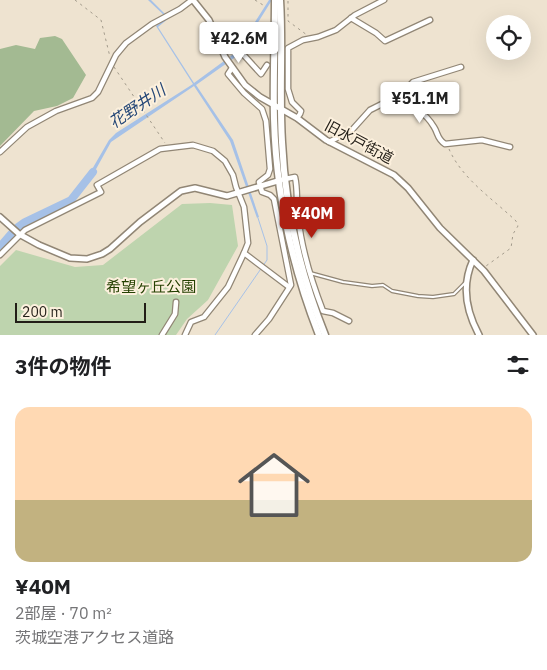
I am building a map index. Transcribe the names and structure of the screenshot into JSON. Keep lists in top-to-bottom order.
{
  "streets": {
    "street": ["旧水戸街道"]
  },
  "water": ["花野井川"],
  "parks": ["希望ヶ丘公園"],
  "scale_bar": "200 m",
  "page": {
    "price": ["¥42.6M", "¥51.1M", "¥40M"],
    "scale": "200 m",
    "heading": "3件の物件",
    "list": [
      {
        "name": "¥40M",
        "note": "2部屋 · 70 m² · 茨城空港アクセス道路"
      }
    ]
  }
}
